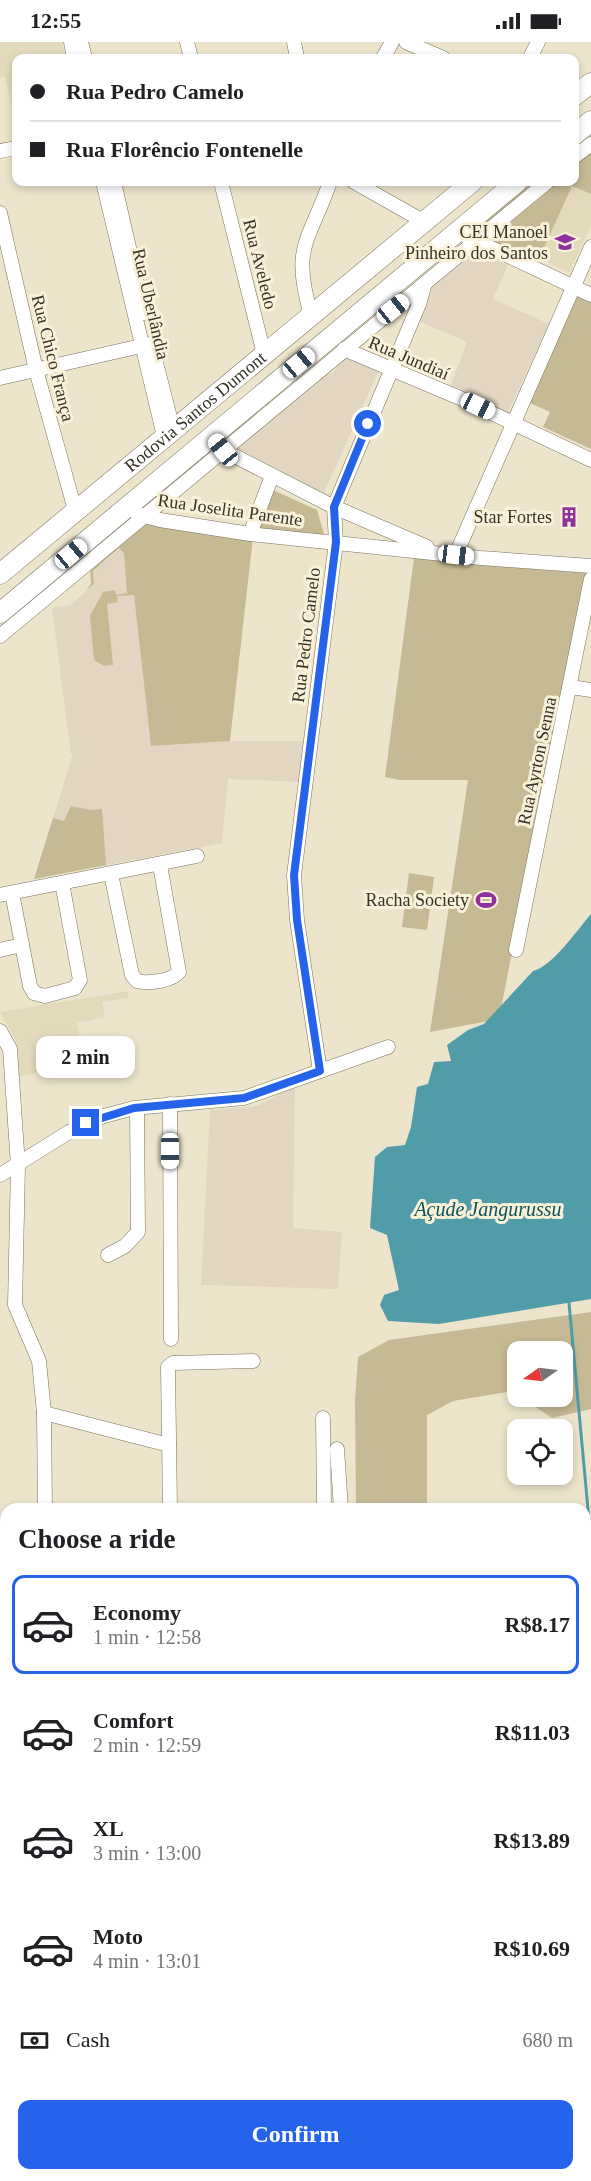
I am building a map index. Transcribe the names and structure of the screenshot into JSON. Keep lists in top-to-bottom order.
{
  "streets": {
    "highway": ["Rodovia Santos Dumont"],
    "street": [
      "Rua Aveledo",
      "Rua Uberlândia",
      "Rua Chico França",
      "Rua Jundiaí",
      "Rua Joselita Parente",
      "Rua Pedro Camelo",
      "Rua Ayrton Senna"
    ]
  },
  "crossings": [
    ["Rua Aveledo", "Rodovia Santos Dumont"],
    ["Rua Uberlândia", "Rodovia Santos Dumont"],
    ["Rua Chico França", "Rodovia Santos Dumont"],
    ["Rua Jundiaí", "Rodovia Santos Dumont"],
    ["Rua Jundiaí", "Rua Joselita Parente"],
    ["Rua Jundiaí", "Rua Pedro Camelo"],
    ["Rodovia Santos Dumont", "Rua Joselita Parente"],
    ["Rodovia Santos Dumont", "Rua Pedro Camelo"],
    ["Rua Joselita Parente", "Rua Pedro Camelo"]
  ],
  "water": ["Açude Jangurussu"],
  "places": {
    "school or university": ["CEI Manoel Pinheiro dos Santos"],
    "building": ["Star Fortes"],
    "sports": ["Racha Society"]
  },
  "north": "left",
  "page": {
    "status": "12:55",
    "banner": ["Rua Pedro Camelo", "Rua Florêncio Fontenelle"],
    "bubble": "2 min",
    "heading": "Choose a ride",
    "list": [
      {
        "name": "Economy",
        "note": "1 min · 12:58",
        "value": "R$8.17"
      },
      {
        "name": "Comfort",
        "note": "2 min · 12:59",
        "value": "R$11.03"
      },
      {
        "name": "XL",
        "note": "3 min · 13:00",
        "value": "R$13.89"
      },
      {
        "name": "Moto",
        "note": "4 min · 13:01",
        "value": "R$10.69"
      }
    ],
    "pay": ["Cash", "680 m"],
    "buttons": "Confirm"
  }
}
